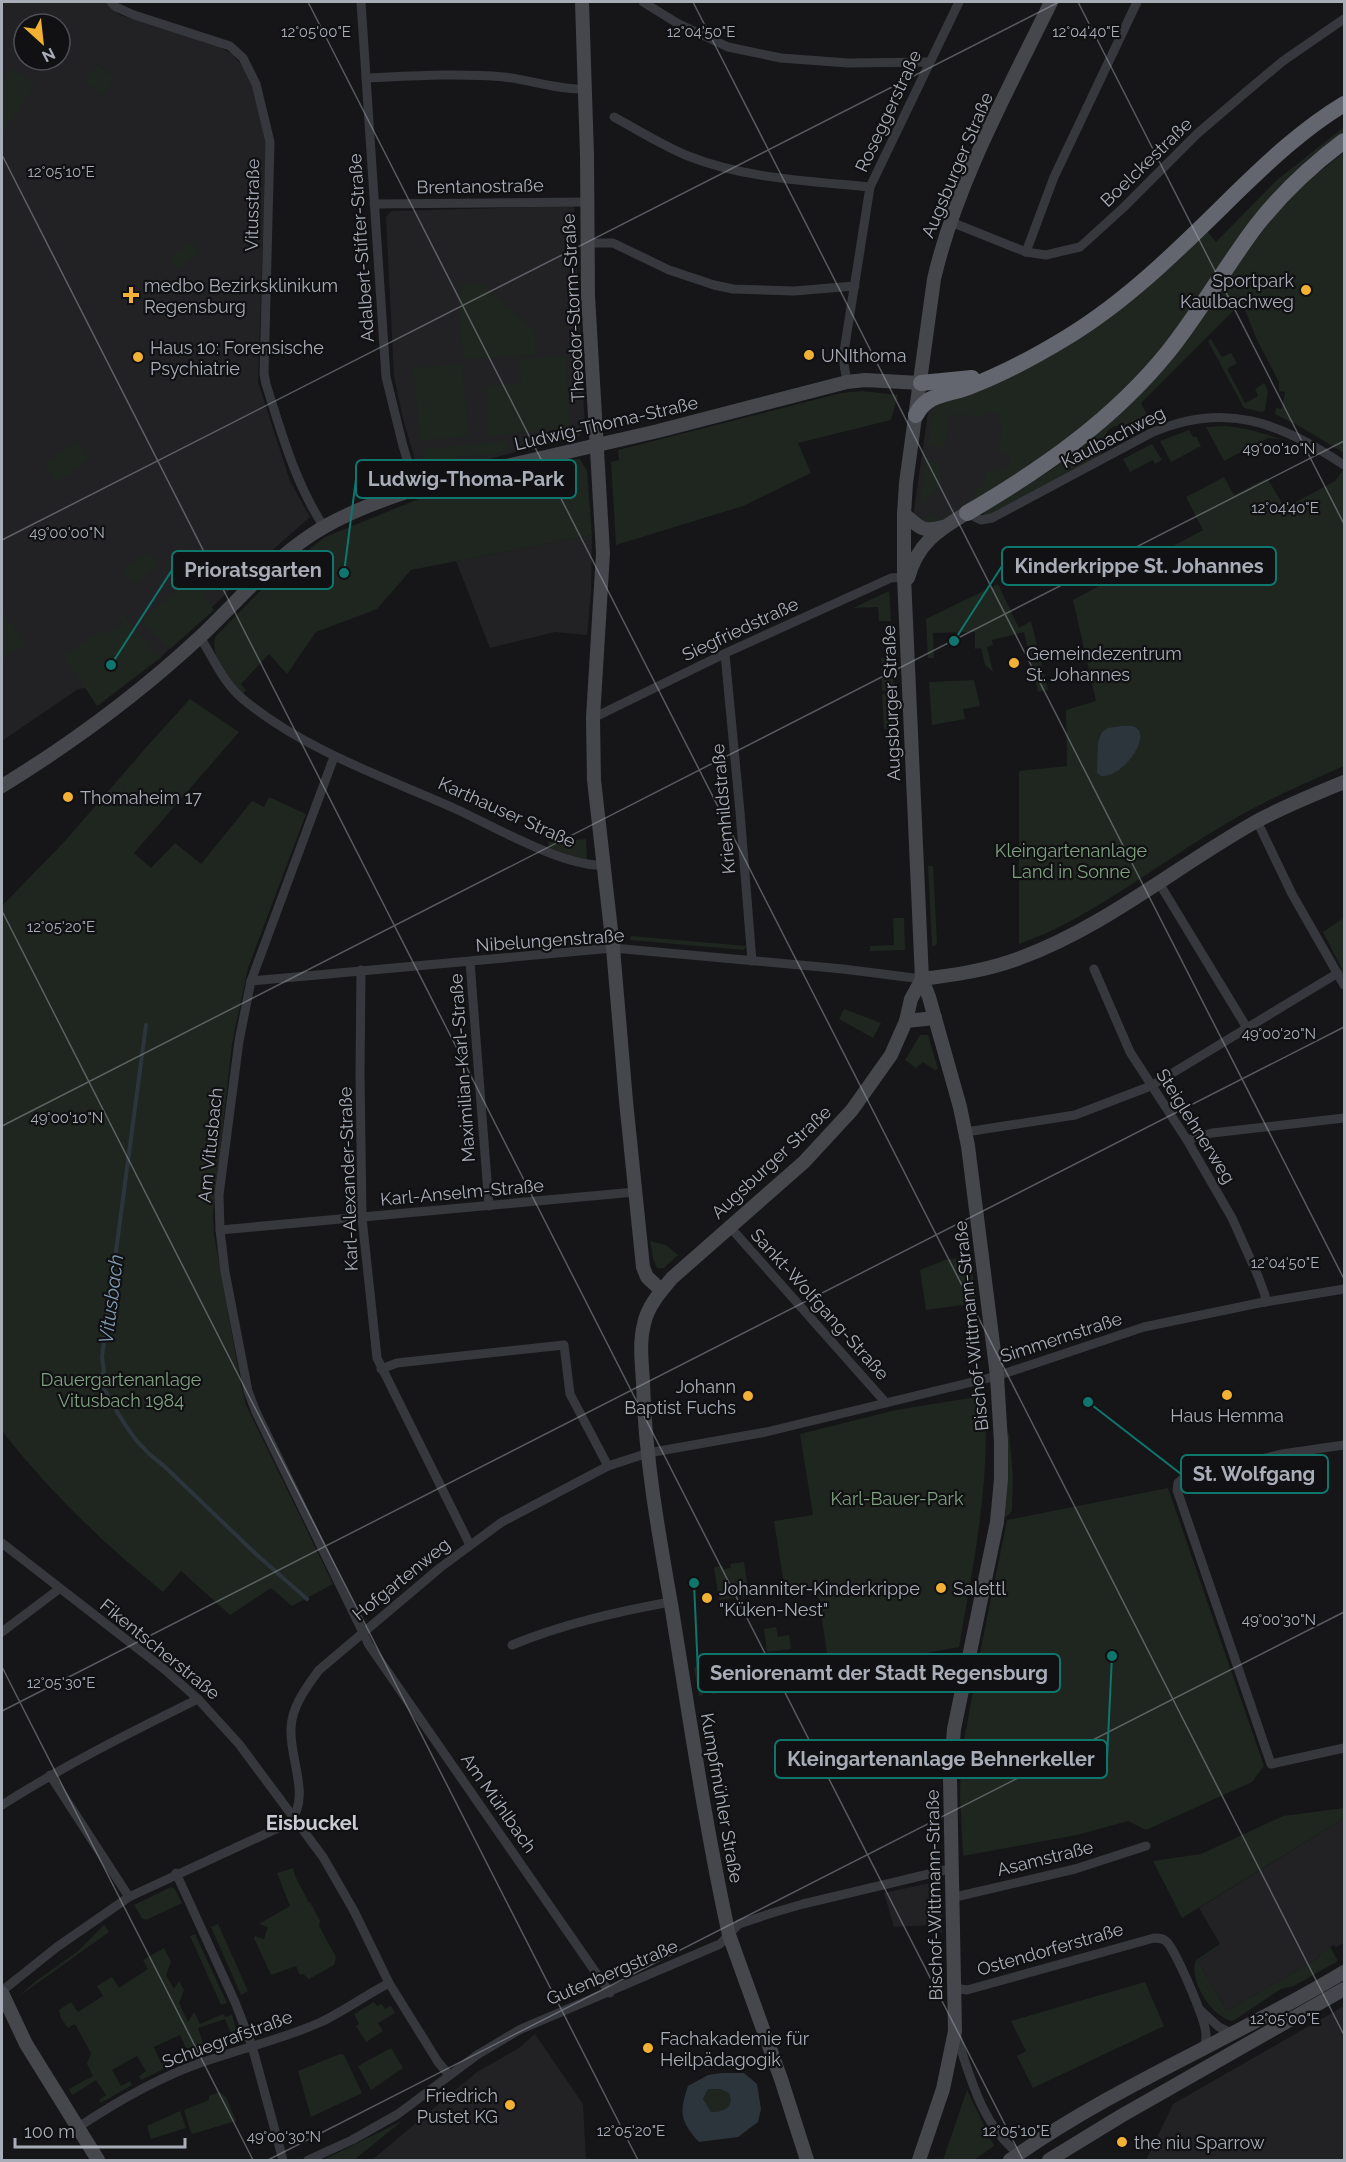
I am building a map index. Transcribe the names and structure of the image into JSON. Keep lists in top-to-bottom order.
{
  "streets": {
    "street": [
      "Roseggerstraße",
      "Boelckestraße",
      "Augsburger Straße",
      "Brentanostraße",
      "Vitusstraße",
      "Adalbert-Stifter-Straße",
      "Theodor-Storm-Straße",
      "Ludwig-Thoma-Straße",
      "Kaulbachweg",
      "Siegfriedstraße",
      "Kriemhildstraße",
      "Karthauser Straße",
      "Nibelungenstraße",
      "Maximilian-Karl-Straße",
      "Steiglehnerweg",
      "Am Vitusbach",
      "Karl-Alexander-Straße",
      "Karl-Anselm-Straße",
      "Sankt-Wolfgang-Straße",
      "Bischof-Wittmann-Straße",
      "Simmernstraße",
      "Hofgartenweg",
      "Fikentscherstraße",
      "Kumpfmühler Straße",
      "Am Mühlbach",
      "Asamstraße",
      "Ostendorferstraße",
      "Gutenbergstraße",
      "Schuegrafstraße"
    ]
  },
  "crossings": [
    ["Roseggerstraße", "Ludwig-Thoma-Straße"],
    ["Boelckestraße", "Augsburger Straße"],
    ["Augsburger Straße", "Ludwig-Thoma-Straße"],
    ["Augsburger Straße", "Siegfriedstraße"],
    ["Augsburger Straße", "Nibelungenstraße"],
    ["Augsburger Straße", "Sankt-Wolfgang-Straße"],
    ["Augsburger Straße", "Bischof-Wittmann-Straße"],
    ["Augsburger Straße", "Kumpfmühler Straße"],
    ["Brentanostraße", "Adalbert-Stifter-Straße"],
    ["Brentanostraße", "Theodor-Storm-Straße"],
    ["Vitusstraße", "Ludwig-Thoma-Straße"],
    ["Adalbert-Stifter-Straße", "Ludwig-Thoma-Straße"],
    ["Theodor-Storm-Straße", "Ludwig-Thoma-Straße"],
    ["Theodor-Storm-Straße", "Siegfriedstraße"],
    ["Theodor-Storm-Straße", "Karthauser Straße"],
    ["Ludwig-Thoma-Straße", "Karthauser Straße"],
    ["Siegfriedstraße", "Kriemhildstraße"],
    ["Kriemhildstraße", "Nibelungenstraße"],
    ["Karthauser Straße", "Am Vitusbach"],
    ["Nibelungenstraße", "Maximilian-Karl-Straße"],
    ["Nibelungenstraße", "Am Vitusbach"],
    ["Nibelungenstraße", "Karl-Alexander-Straße"],
    ["Nibelungenstraße", "Bischof-Wittmann-Straße"],
    ["Maximilian-Karl-Straße", "Karl-Anselm-Straße"],
    ["Steiglehnerweg", "Simmernstraße"],
    ["Am Vitusbach", "Karl-Anselm-Straße"],
    ["Am Vitusbach", "Hofgartenweg"],
    ["Am Vitusbach", "Am Mühlbach"],
    ["Karl-Alexander-Straße", "Karl-Anselm-Straße"],
    ["Karl-Alexander-Straße", "Hofgartenweg"],
    ["Sankt-Wolfgang-Straße", "Simmernstraße"],
    ["Bischof-Wittmann-Straße", "Simmernstraße"],
    ["Bischof-Wittmann-Straße", "Asamstraße"],
    ["Bischof-Wittmann-Straße", "Ostendorferstraße"],
    ["Bischof-Wittmann-Straße", "Gutenbergstraße"],
    ["Simmernstraße", "Hofgartenweg"],
    ["Simmernstraße", "Kumpfmühler Straße"],
    ["Hofgartenweg", "Fikentscherstraße"],
    ["Hofgartenweg", "Kumpfmühler Straße"],
    ["Hofgartenweg", "Am Mühlbach"],
    ["Fikentscherstraße", "Gutenbergstraße"],
    ["Fikentscherstraße", "Schuegrafstraße"],
    ["Kumpfmühler Straße", "Gutenbergstraße"],
    ["Am Mühlbach", "Gutenbergstraße"]
  ],
  "districts": ["Eisbuckel"],
  "water": ["Vitusbach"],
  "parks": ["Kleingartenanlage Land in Sonne", "Dauergartenanlage Vitusbach 1984", "Karl-Bauer-Park"],
  "places": {
    "other": [
      "Sportpark Kaulbachweg",
      "UNIthoma",
      "Haus 10: Forensische Psychiatrie",
      "Ludwig-Thoma-Park",
      "Kinderkrippe St. Johannes",
      "Gemeindezentrum St. Johannes",
      "Prioratsgarten",
      "Thomaheim 17",
      "Haus Hemma",
      "Johann Baptist Fuchs",
      "St. Wolfgang",
      "Seniorenamt der Stadt Regensburg",
      "Salettl",
      "Johanniter-Kinderkrippe \"Küken-Nest\"",
      "Kleingartenanlage Behnerkeller",
      "Fachakademie für Heilpädagogik",
      "Friedrich Pustet KG",
      "the niu Sparrow"
    ],
    "health": ["medbo Bezirksklinikum Regensburg"]
  },
  "scale_bar": "100 m",
  "north": "bottom right",
  "coordinates": [
    "12°05'00\"E",
    "12°04'50\"E",
    "12°04'40\"E",
    "12°05'10\"E",
    "49°00'10\"N",
    "49°00'00\"N",
    "12°05'20\"E",
    "49°00'20\"N",
    "49°00'30\"N",
    "12°05'30\"E"
  ]
}
